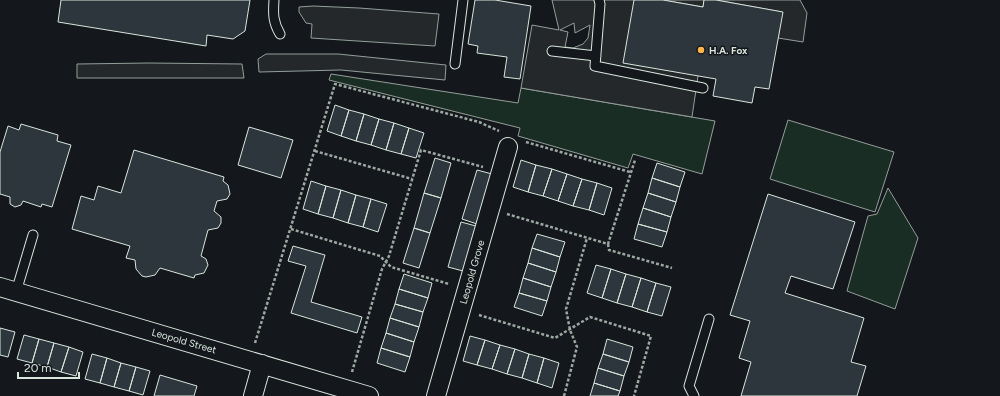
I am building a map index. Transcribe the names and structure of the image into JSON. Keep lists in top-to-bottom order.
{
  "streets": {
    "street": ["Leopold Grove", "Leopold Street"]
  },
  "places": ["H.A. Fox"],
  "scale_bar": "20 m"
}
